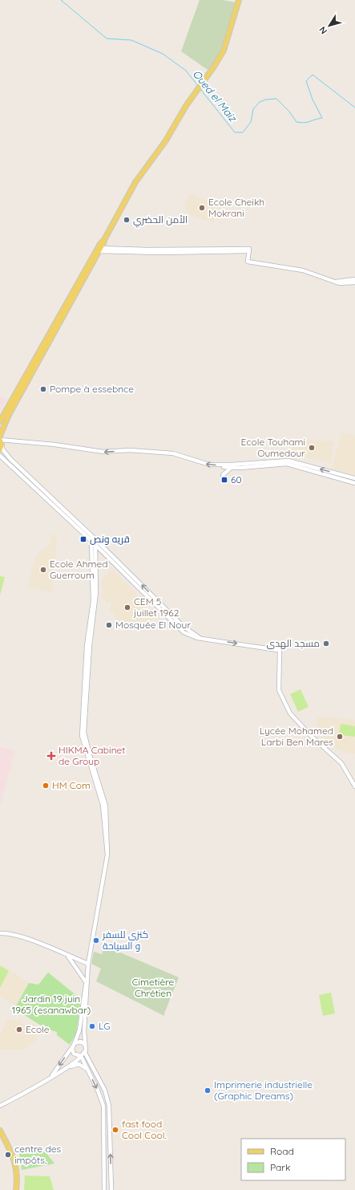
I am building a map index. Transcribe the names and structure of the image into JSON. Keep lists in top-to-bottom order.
{
  "water": ["Oued el Maiz"],
  "parks": ["Cimetière Chrétien", "Jardin 19 juin 1965 (esanawbar)"],
  "places": {
    "other": [
      "Ecole Cheikh Mokrani",
      "الأمن الحضري",
      "Pompe à essebnce",
      "Ecole Touhami Oumedour",
      "Ecole Ahmed Guerroum",
      "CEM 5 juillet 1962",
      "Mosquée El Nour",
      "مسجد الهدى",
      "Lycée Mohamed Larbi Ben Mares",
      "HM Com",
      "كنزي للسفر و السياحة",
      "LG",
      "Ecole",
      "Imprimerie industrielle (Graphic Dreams)",
      "fast food Cool Cool.",
      "centre des impôts."
    ],
    "transit": ["60", "قريه ونص"],
    "health": ["HIKMA Cabinet de Group"]
  },
  "legend": ["Road", "Park"],
  "north": "bottom left"
}
